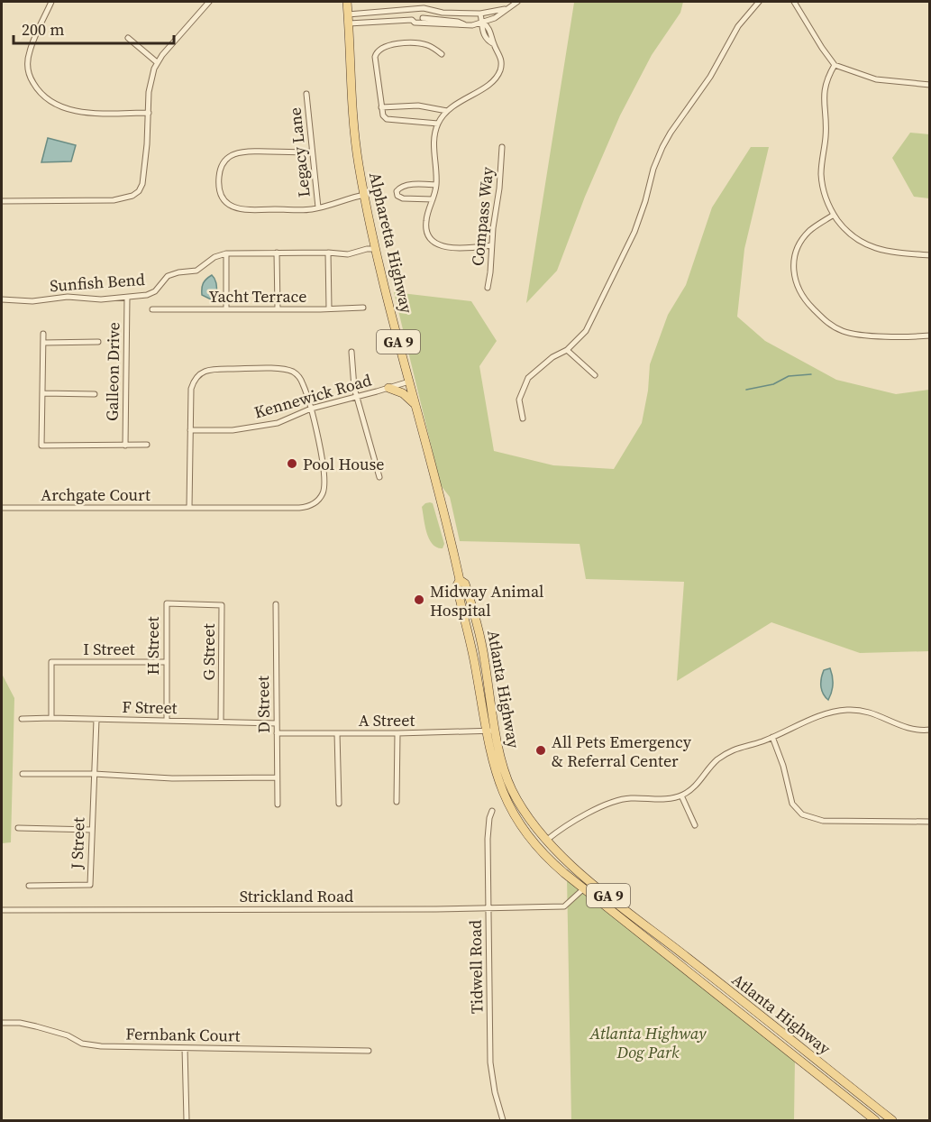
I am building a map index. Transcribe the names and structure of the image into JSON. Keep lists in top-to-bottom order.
{
  "streets": {
    "main road": ["Alpharetta Highway", "GA 9", "Atlanta Highway"],
    "street": [
      "Legacy Lane",
      "Compass Way",
      "Sunfish Bend",
      "Yacht Terrace",
      "Galleon Drive",
      "Kennewick Road",
      "Archgate Court",
      "H Street",
      "I Street",
      "G Street",
      "D Street",
      "F Street",
      "A Street",
      "J Street",
      "Strickland Road",
      "Tidwell Road",
      "Fernbank Court"
    ]
  },
  "crossings": [
    ["Alpharetta Highway", "Sunfish Bend"],
    ["Alpharetta Highway", "Kennewick Road"],
    ["Alpharetta Highway", "Atlanta Highway"],
    ["Sunfish Bend", "Galleon Drive"],
    ["Kennewick Road", "Archgate Court"],
    ["H Street", "I Street"],
    ["H Street", "G Street"],
    ["H Street", "F Street"],
    ["I Street", "F Street"],
    ["G Street", "F Street"],
    ["Atlanta Highway", "A Street"],
    ["Atlanta Highway", "Strickland Road"],
    ["D Street", "F Street"],
    ["D Street", "A Street"],
    ["Strickland Road", "Tidwell Road"]
  ],
  "parks": ["Atlanta Highway Dog Park"],
  "places": ["Pool House", "Midway Animal Hospital", "All Pets Emergency & Referral Center"],
  "scale_bar": "200 m"
}
